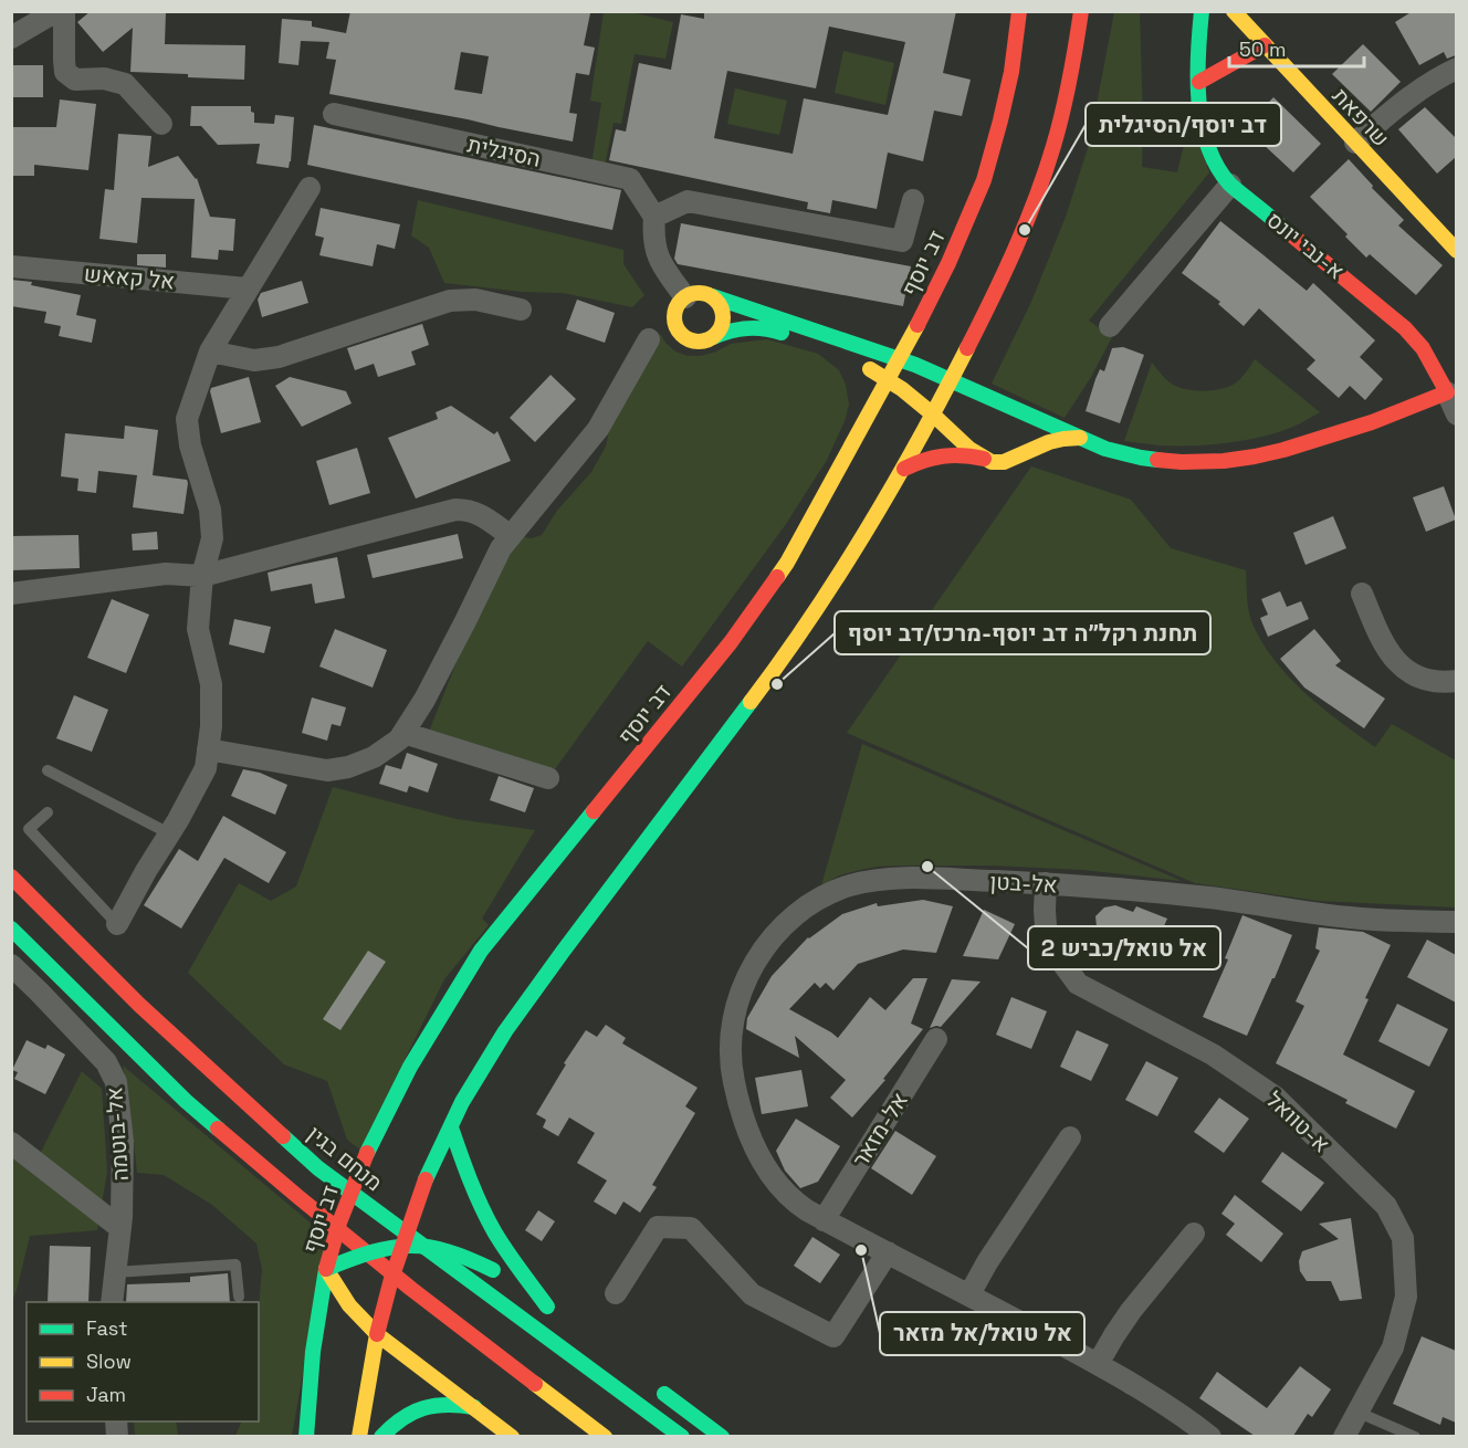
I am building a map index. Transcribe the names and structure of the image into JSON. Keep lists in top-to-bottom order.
{
  "streets": {
    "main road": [
      "שרפאת",
      "א-נבי יונס",
      "דב יוסף",
      "מנחם בגין"
    ],
    "street": [
      "הסיגלית",
      "אל קאאש",
      "אל-בטן",
      "א-טוואל",
      "אל-מזאר",
      "אל-בוטמה"
    ]
  },
  "crossings": [
    ["אל-בטן", "א-טוואל"],
    ["אל-בטן", "אל-מזאר"]
  ],
  "places": [
    "דב יוסף/הסיגלית",
    "תחנת רקל״ה דב יוסף-מרכז/דב יוסף",
    "אל טואל/כביש 2",
    "אל טואל/אל מזאר"
  ],
  "legend": ["Fast", "Slow", "Jam"],
  "scale_bar": "50 m"
}
